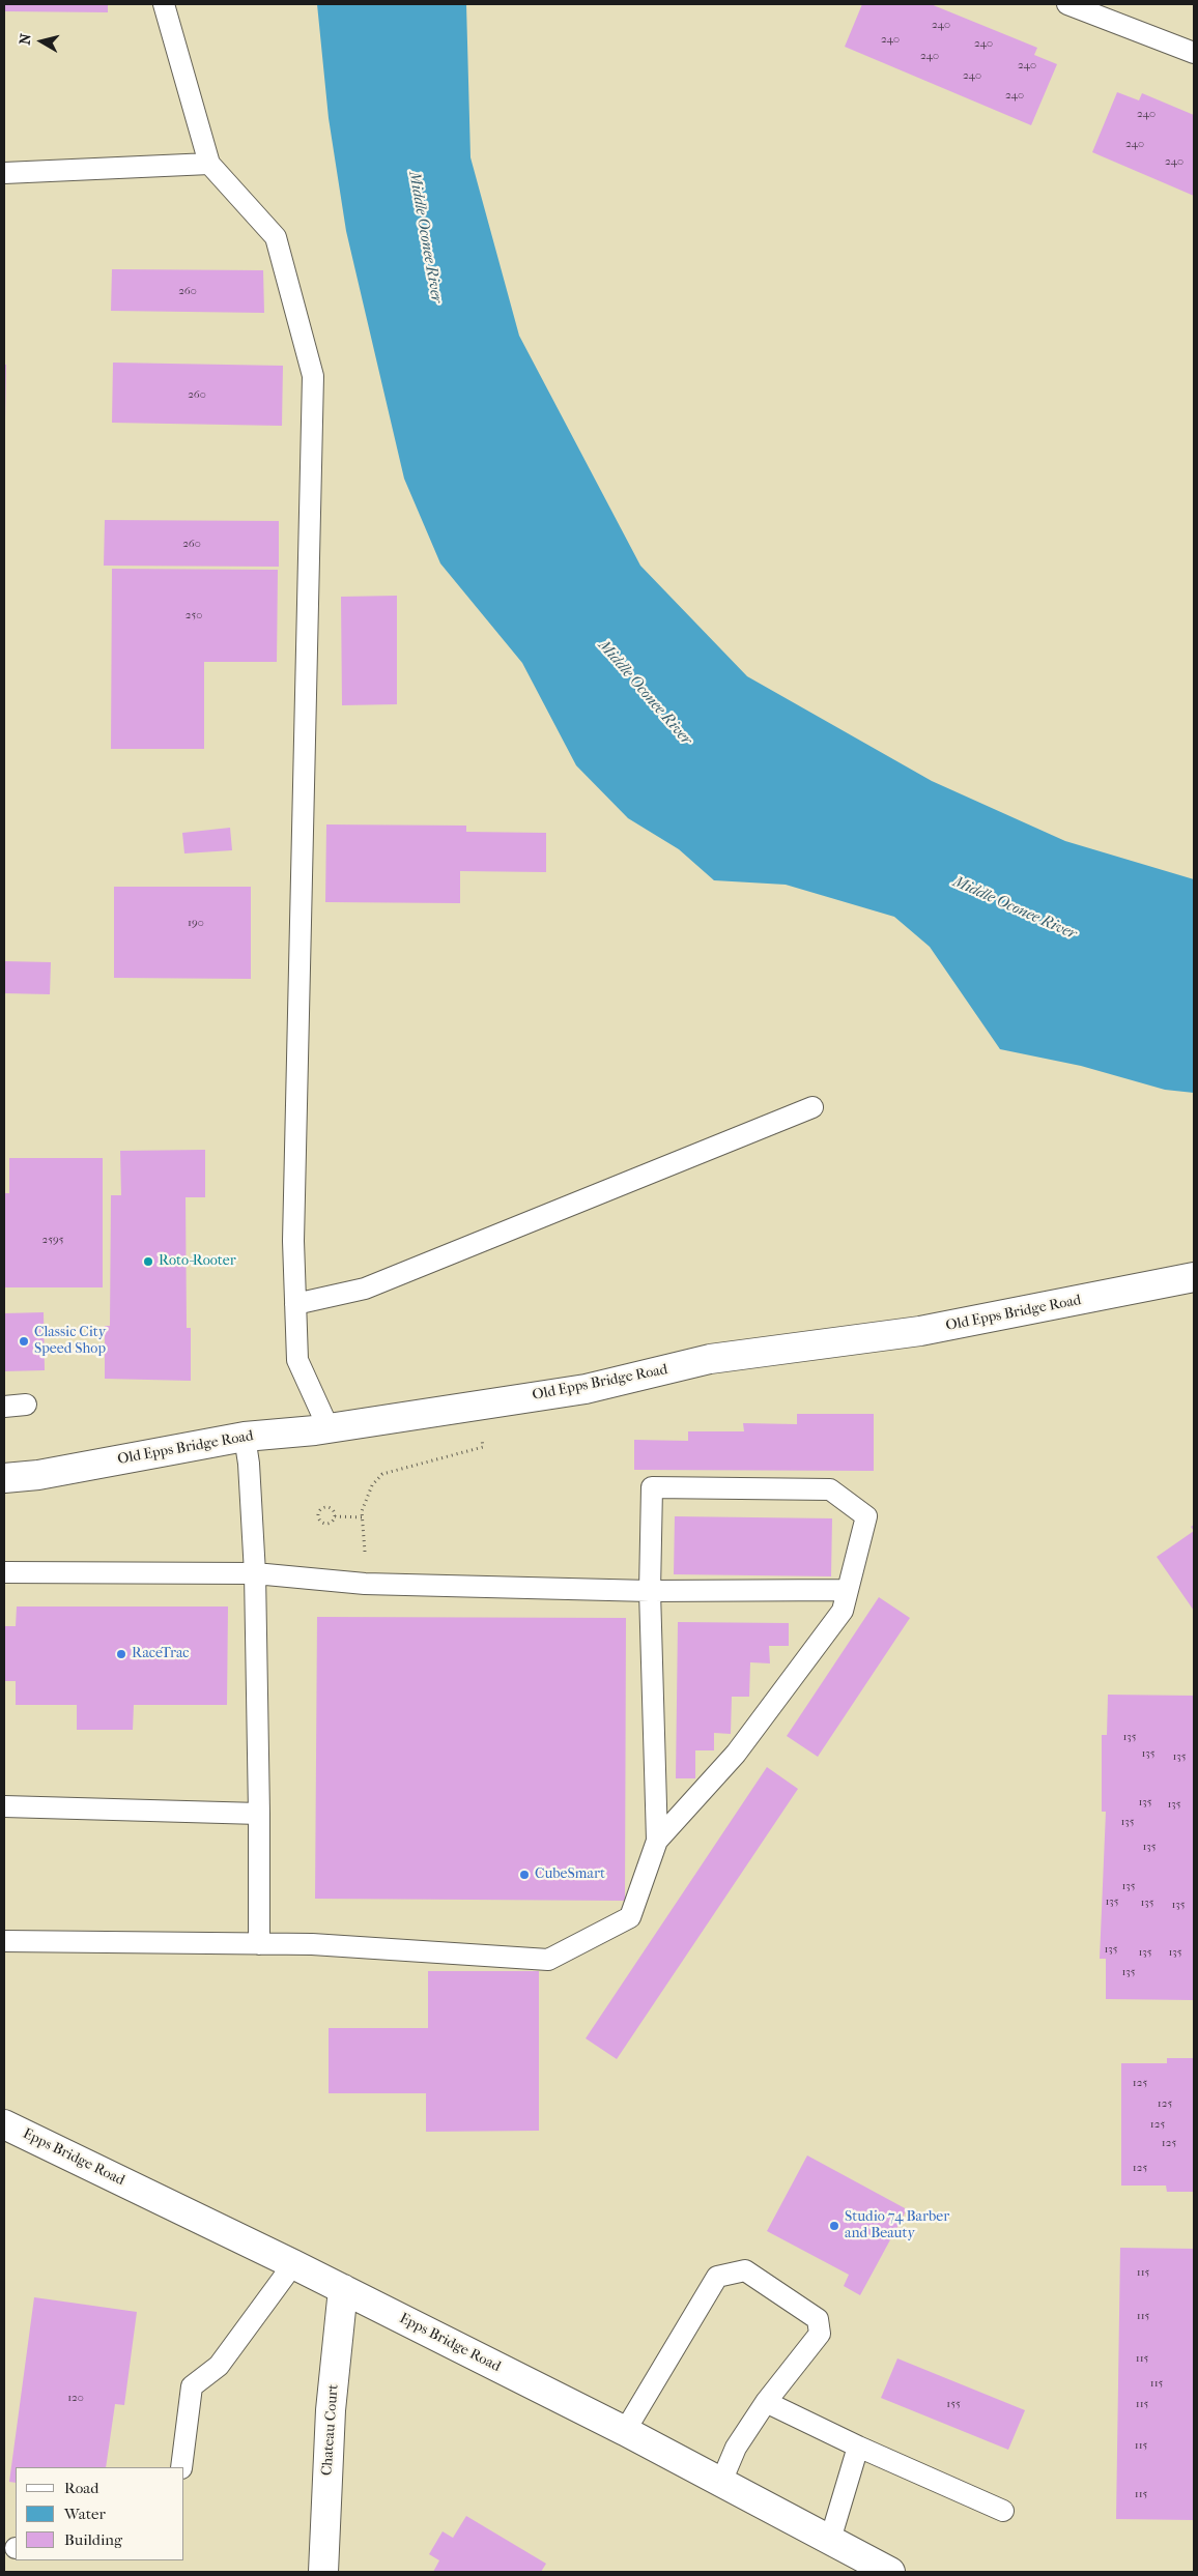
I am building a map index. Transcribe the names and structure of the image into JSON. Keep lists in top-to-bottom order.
{
  "streets": {
    "street": ["Old Epps Bridge Road", "Epps Bridge Road", "Chateau Court"]
  },
  "crossings": [
    ["Epps Bridge Road", "Chateau Court"]
  ],
  "water": ["Middle Oconee River"],
  "places": [
    "Roto-Rooter",
    "Classic City Speed Shop",
    "RaceTrac",
    "CubeSmart",
    "Studio 74 Barber and Beauty"
  ],
  "house_numbers": [
    "240",
    "240",
    "240",
    "240",
    "240",
    "240",
    "240",
    "240",
    "240",
    "240",
    "260",
    "260",
    "260",
    "250",
    "190",
    "2595",
    "135",
    "135",
    "135",
    "135",
    "135",
    "135",
    "135",
    "135",
    "135",
    "135",
    "135",
    "135",
    "135",
    "135",
    "135",
    "125",
    "125",
    "125",
    "125",
    "125",
    "115",
    "115",
    "115",
    "115",
    "120",
    "155",
    "115",
    "115",
    "115"
  ],
  "legend": ["Road", "Water", "Building"],
  "north": "left"
}
